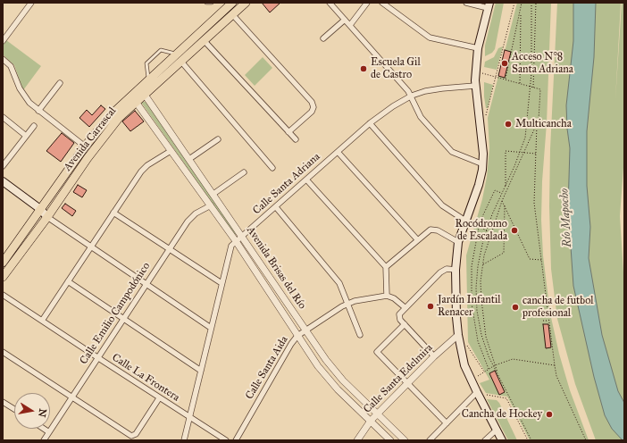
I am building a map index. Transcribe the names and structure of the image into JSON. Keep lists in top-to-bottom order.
{
  "streets": {
    "main road": ["Avenida Carrascal"],
    "street": [
      "Calle Santa Adriana",
      "Avenida Brisas del Río",
      "Calle Emilio Campodónico",
      "Calle Santa Aida",
      "Calle La Frontera",
      "Calle Santa Edelmira"
    ]
  },
  "crossings": [
    ["Avenida Carrascal", "Avenida Brisas del Río"],
    ["Calle Santa Adriana", "Avenida Brisas del Río"],
    ["Calle Santa Adriana", "Calle La Frontera"],
    ["Avenida Brisas del Río", "Calle Emilio Campodónico"],
    ["Avenida Brisas del Río", "Calle Santa Aida"],
    ["Avenida Brisas del Río", "Calle Santa Edelmira"],
    ["Calle Emilio Campodónico", "Calle La Frontera"]
  ],
  "water": ["Río Mapocho"],
  "places": [
    "Acceso N°8 Santa Adriana",
    "Escuela Gil de Castro",
    "Multicancha",
    "Rocódromo de Escalada",
    "Jardín Infantil Renacer",
    "cancha de futbol profesional",
    "Cancha de Hockey"
  ],
  "north": "right"
}
